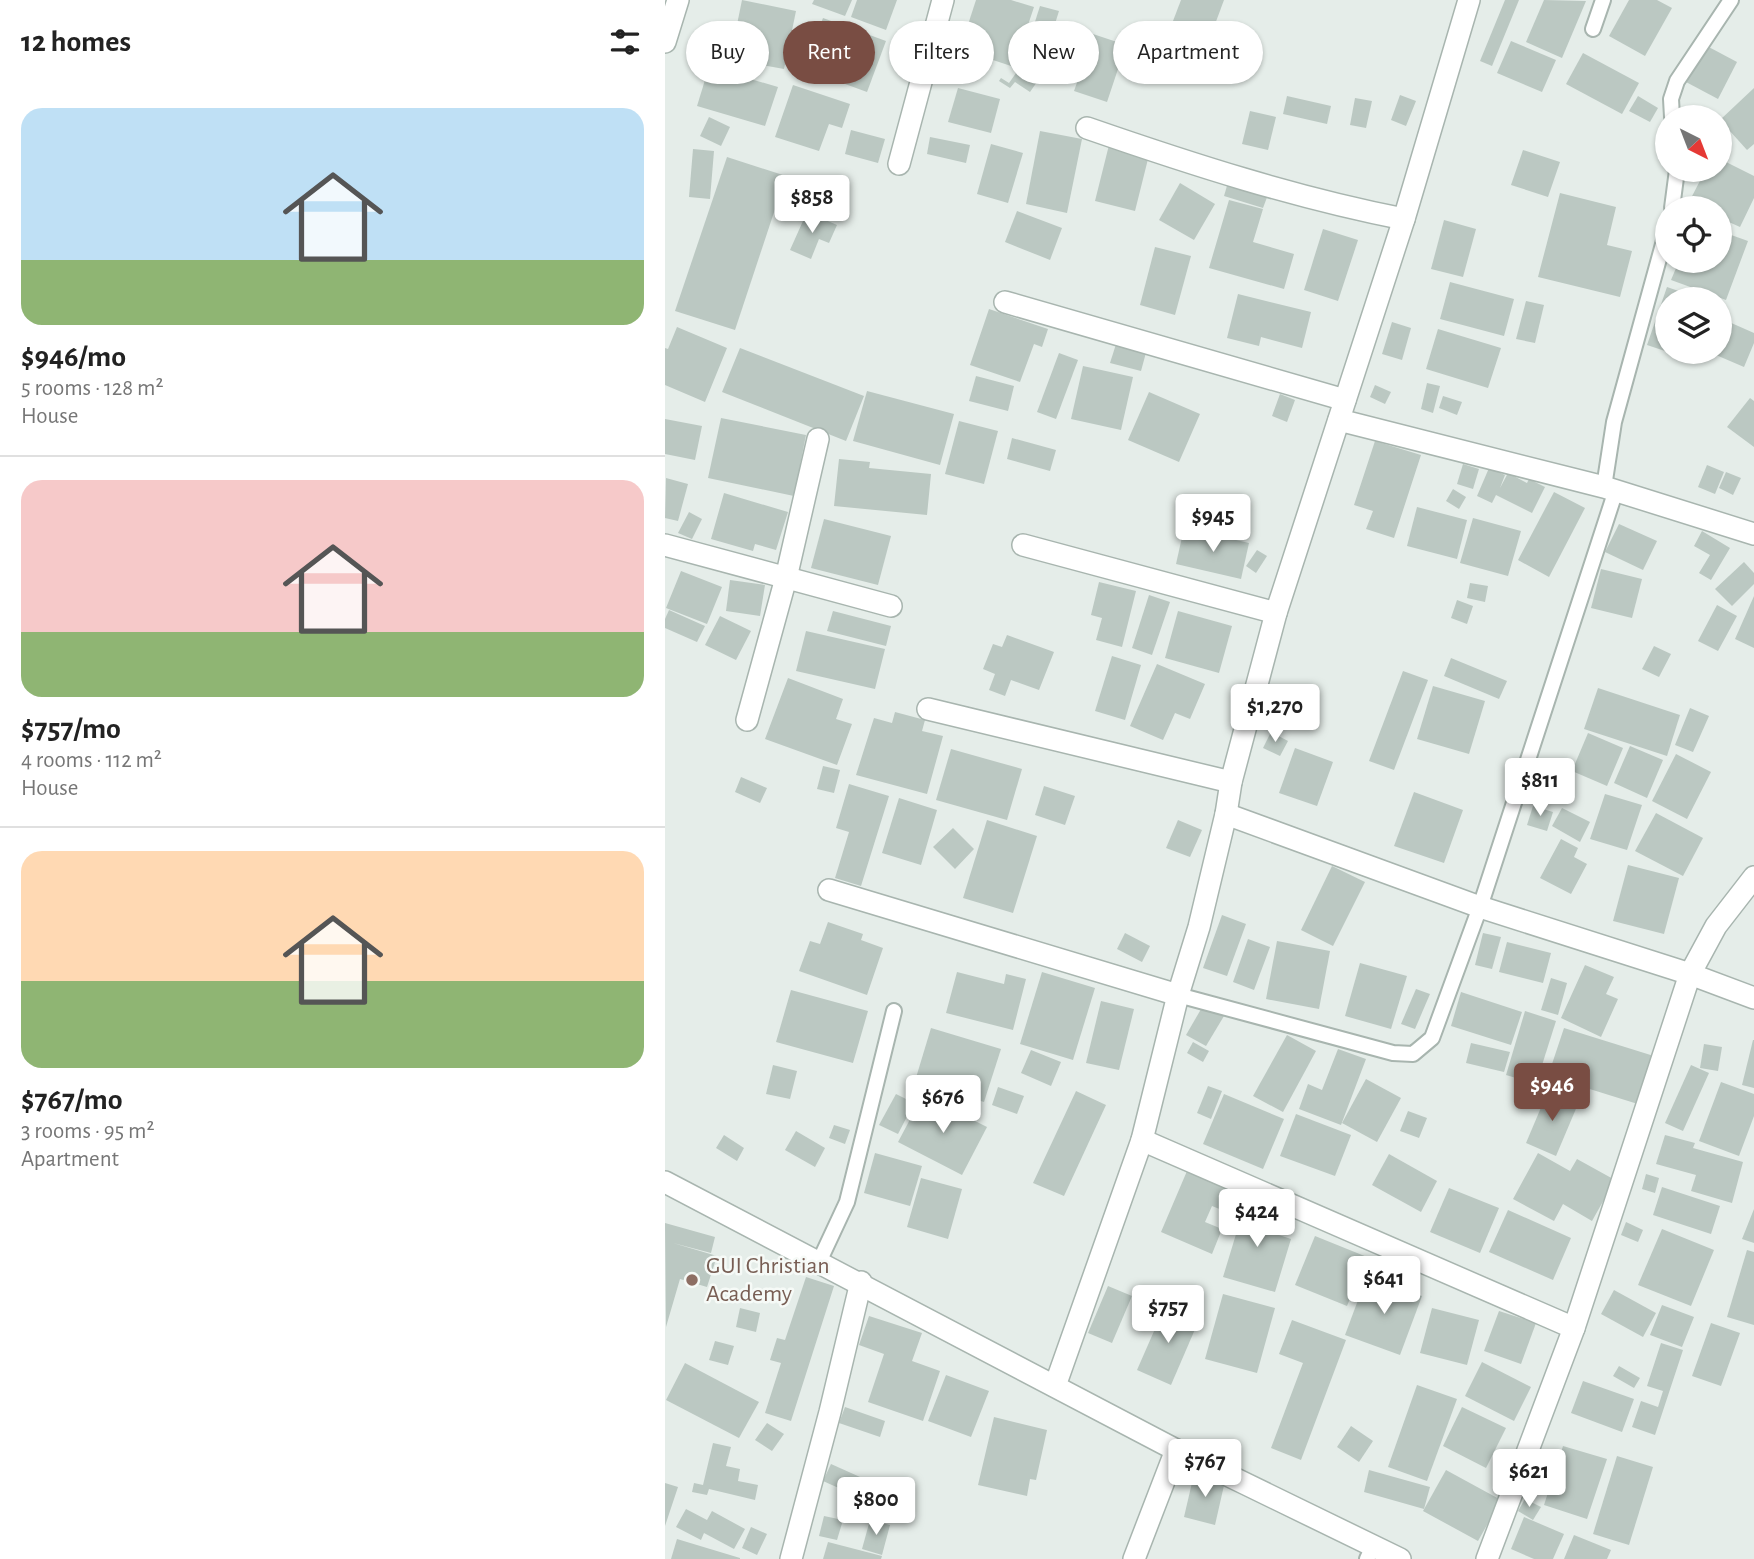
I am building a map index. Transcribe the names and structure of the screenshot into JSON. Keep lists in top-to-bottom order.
{
  "places": ["GUI Christian Academy"],
  "north": "bottom right",
  "page": {
    "heading": "12 homes",
    "chip": [
      "Buy",
      "Rent",
      "Filters",
      "New",
      "Apartment"
    ],
    "list": [
      {
        "name": "$946/mo",
        "note": "5 rooms · 128 m² · House"
      },
      {
        "name": "$757/mo",
        "note": "4 rooms · 112 m² · House"
      },
      {
        "name": "$767/mo",
        "note": "3 rooms · 95 m² · Apartment"
      }
    ],
    "price": [
      "$858",
      "$945",
      "$1,270",
      "$811",
      "$946",
      "$676",
      "$424",
      "$641",
      "$757",
      "$767",
      "$621",
      "$800"
    ]
  }
}
